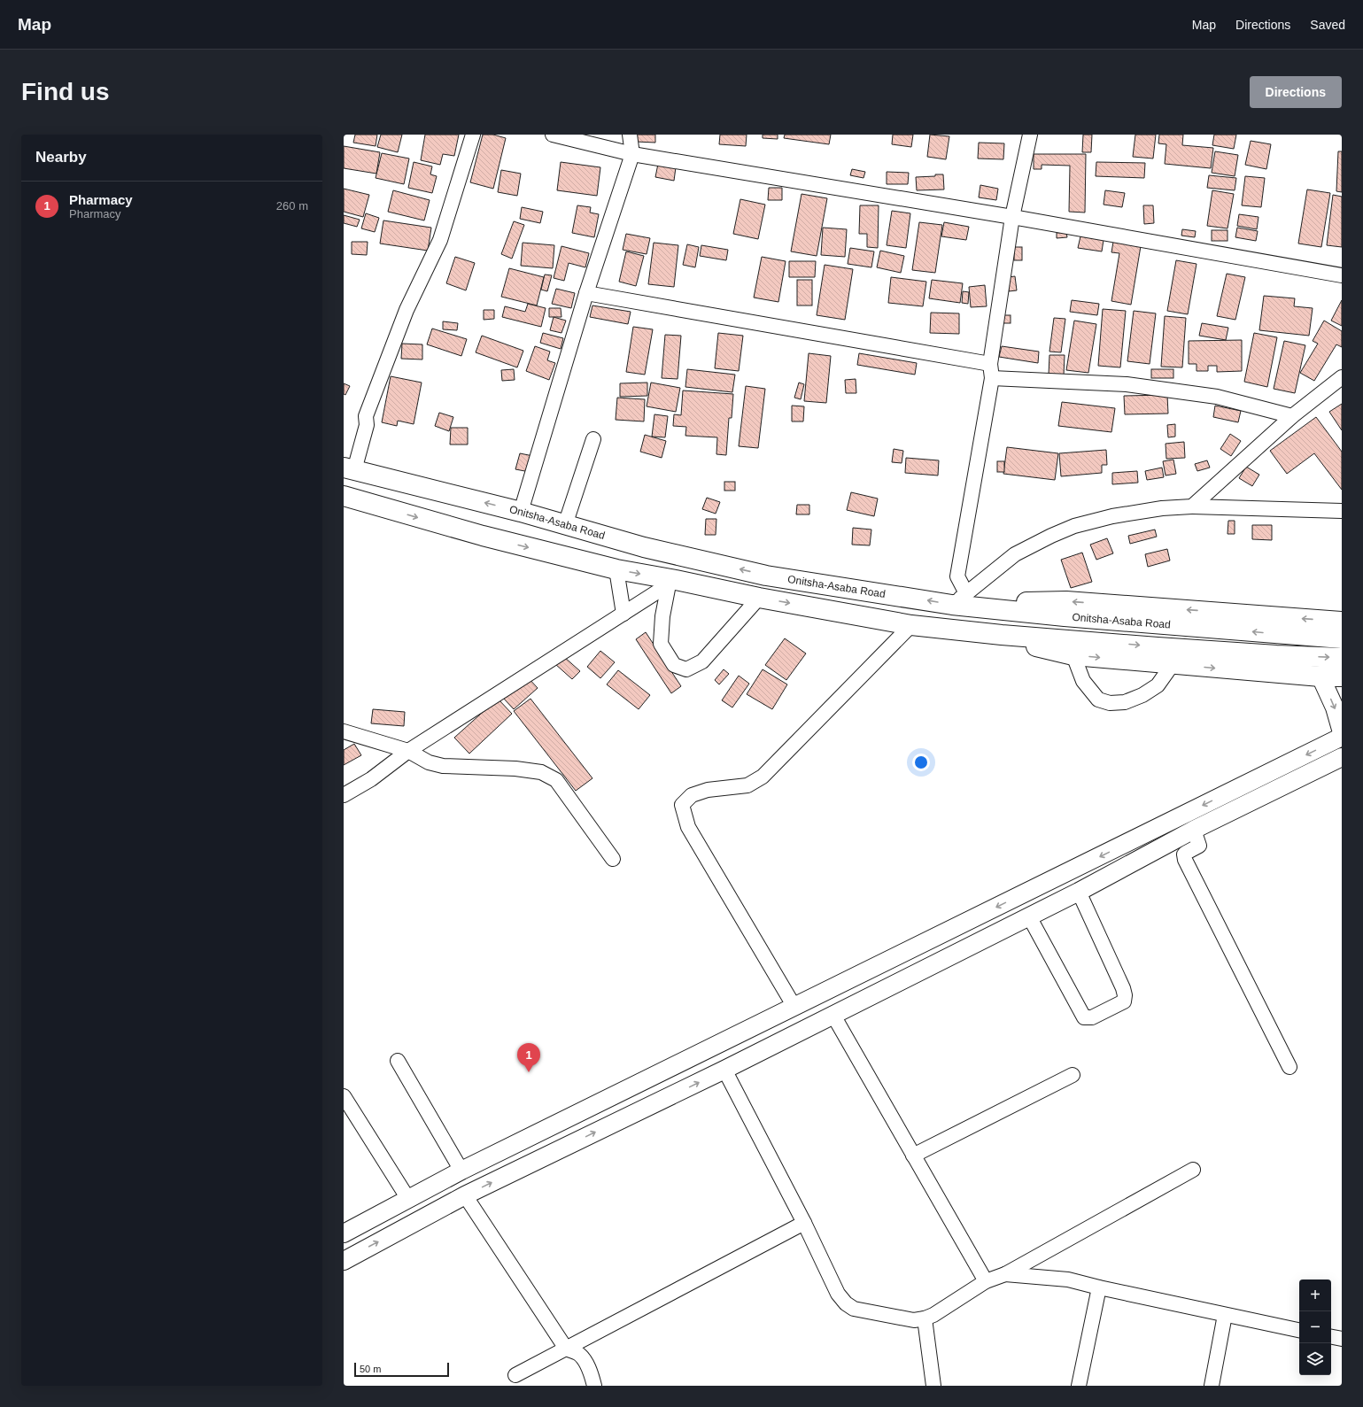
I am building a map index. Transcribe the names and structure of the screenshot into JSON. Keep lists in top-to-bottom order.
{
  "streets": {
    "highway": ["Onitsha-Asaba Road"]
  },
  "scale_bar": "50 m",
  "page": {
    "header": "Map",
    "nav": ["Map", "Directions", "Saved"],
    "buttons": "Directions",
    "title": "Find us",
    "heading": "Nearby",
    "list": [
      {
        "mark": "1",
        "name": "Pharmacy",
        "note": "Pharmacy",
        "value": "260 m"
      }
    ],
    "pins": "1",
    "map_buttons": ["+", "−"],
    "scale": "50 m"
  }
}
